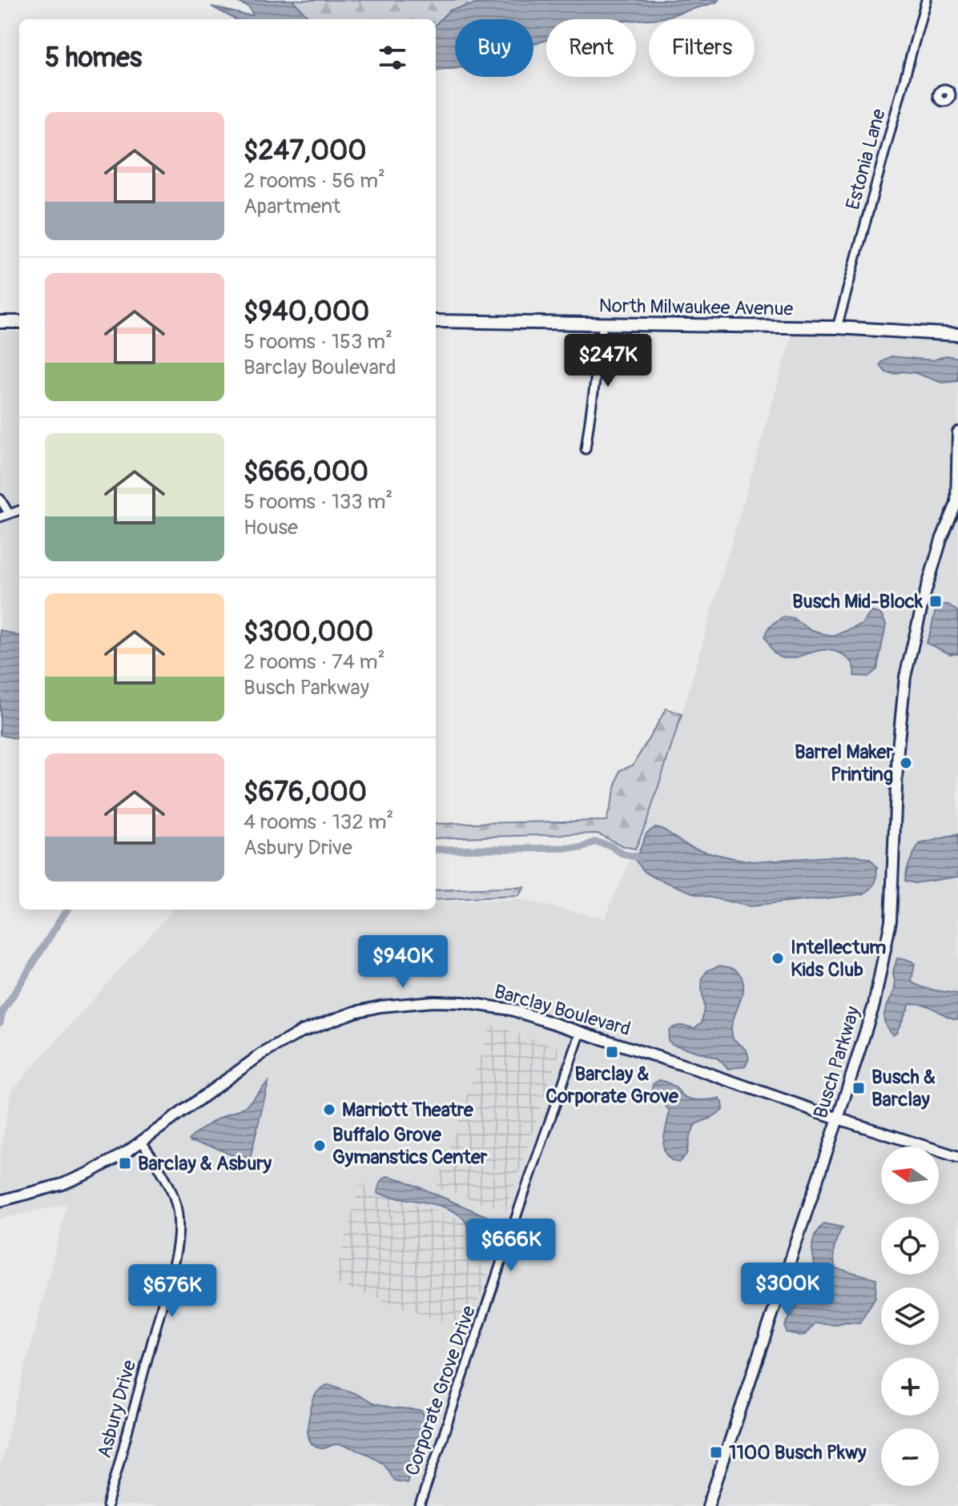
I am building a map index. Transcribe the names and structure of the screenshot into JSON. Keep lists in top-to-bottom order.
{
  "streets": {
    "main road": ["North Milwaukee Avenue"],
    "street": [
      "Estonia Lane",
      "Barclay Boulevard",
      "Busch Parkway",
      "Corporate Grove Drive",
      "Asbury Drive"
    ]
  },
  "crossings": [
    ["Estonia Lane", "North Milwaukee Avenue"],
    ["Barclay Boulevard", "Busch Parkway"],
    ["Barclay Boulevard", "Corporate Grove Drive"],
    ["Barclay Boulevard", "Asbury Drive"]
  ],
  "places": {
    "transit": [
      "Busch Mid-Block",
      "Barclay & Corporate Grove",
      "Busch & Barclay",
      "Barclay & Asbury",
      "1100 Busch Pkwy"
    ],
    "other": [
      "Barrel Maker Printing",
      "Intellectum Kids Club",
      "Marriott Theatre",
      "Buffalo Grove Gymanstics Center"
    ]
  },
  "north": "left",
  "page": {
    "chip": ["Buy", "Rent", "Filters"],
    "heading": "5 homes",
    "list": [
      {
        "name": "$247,000",
        "note": "2 rooms · 56 m² · Apartment"
      },
      {
        "name": "$940,000",
        "note": "5 rooms · 153 m² · Barclay Boulevard"
      },
      {
        "name": "$666,000",
        "note": "5 rooms · 133 m² · House"
      },
      {
        "name": "$300,000",
        "note": "2 rooms · 74 m² · Busch Parkway"
      },
      {
        "name": "$676,000",
        "note": "4 rooms · 132 m² · Asbury Drive"
      }
    ],
    "price": [
      "$247K",
      "$940K",
      "$666K",
      "$300K",
      "$676K"
    ],
    "map_buttons": ["+", "−"]
  }
}
